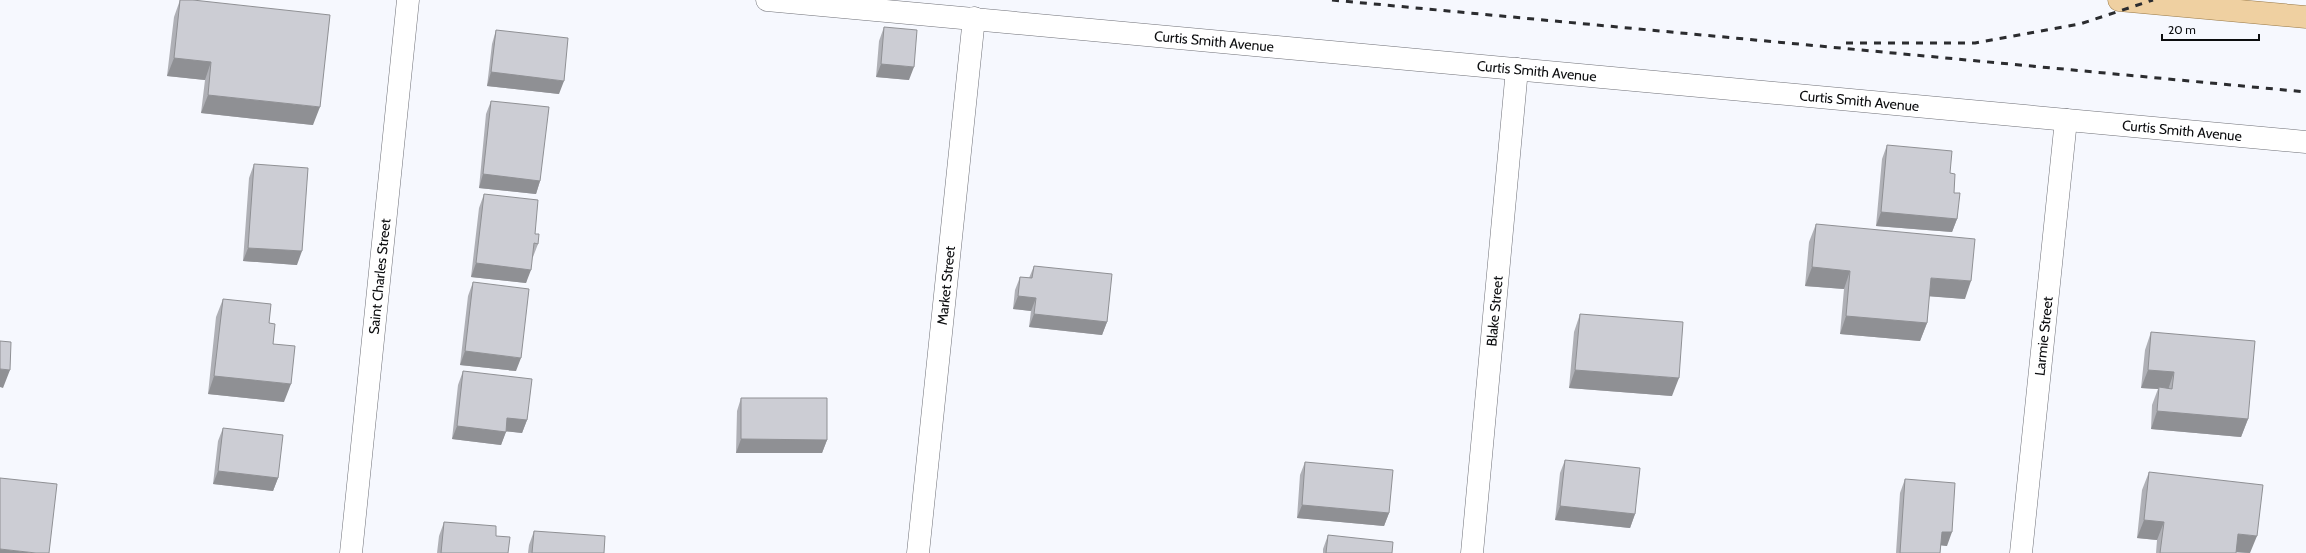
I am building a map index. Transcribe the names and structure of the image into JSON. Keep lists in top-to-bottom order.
{
  "streets": {
    "street": [
      "Curtis Smith Avenue",
      "Saint Charles Street",
      "Market Street",
      "Blake Street",
      "Larmie Street"
    ]
  },
  "crossings": [
    ["Curtis Smith Avenue", "Market Street"],
    ["Curtis Smith Avenue", "Blake Street"],
    ["Curtis Smith Avenue", "Larmie Street"]
  ],
  "scale_bar": "20 m"
}
